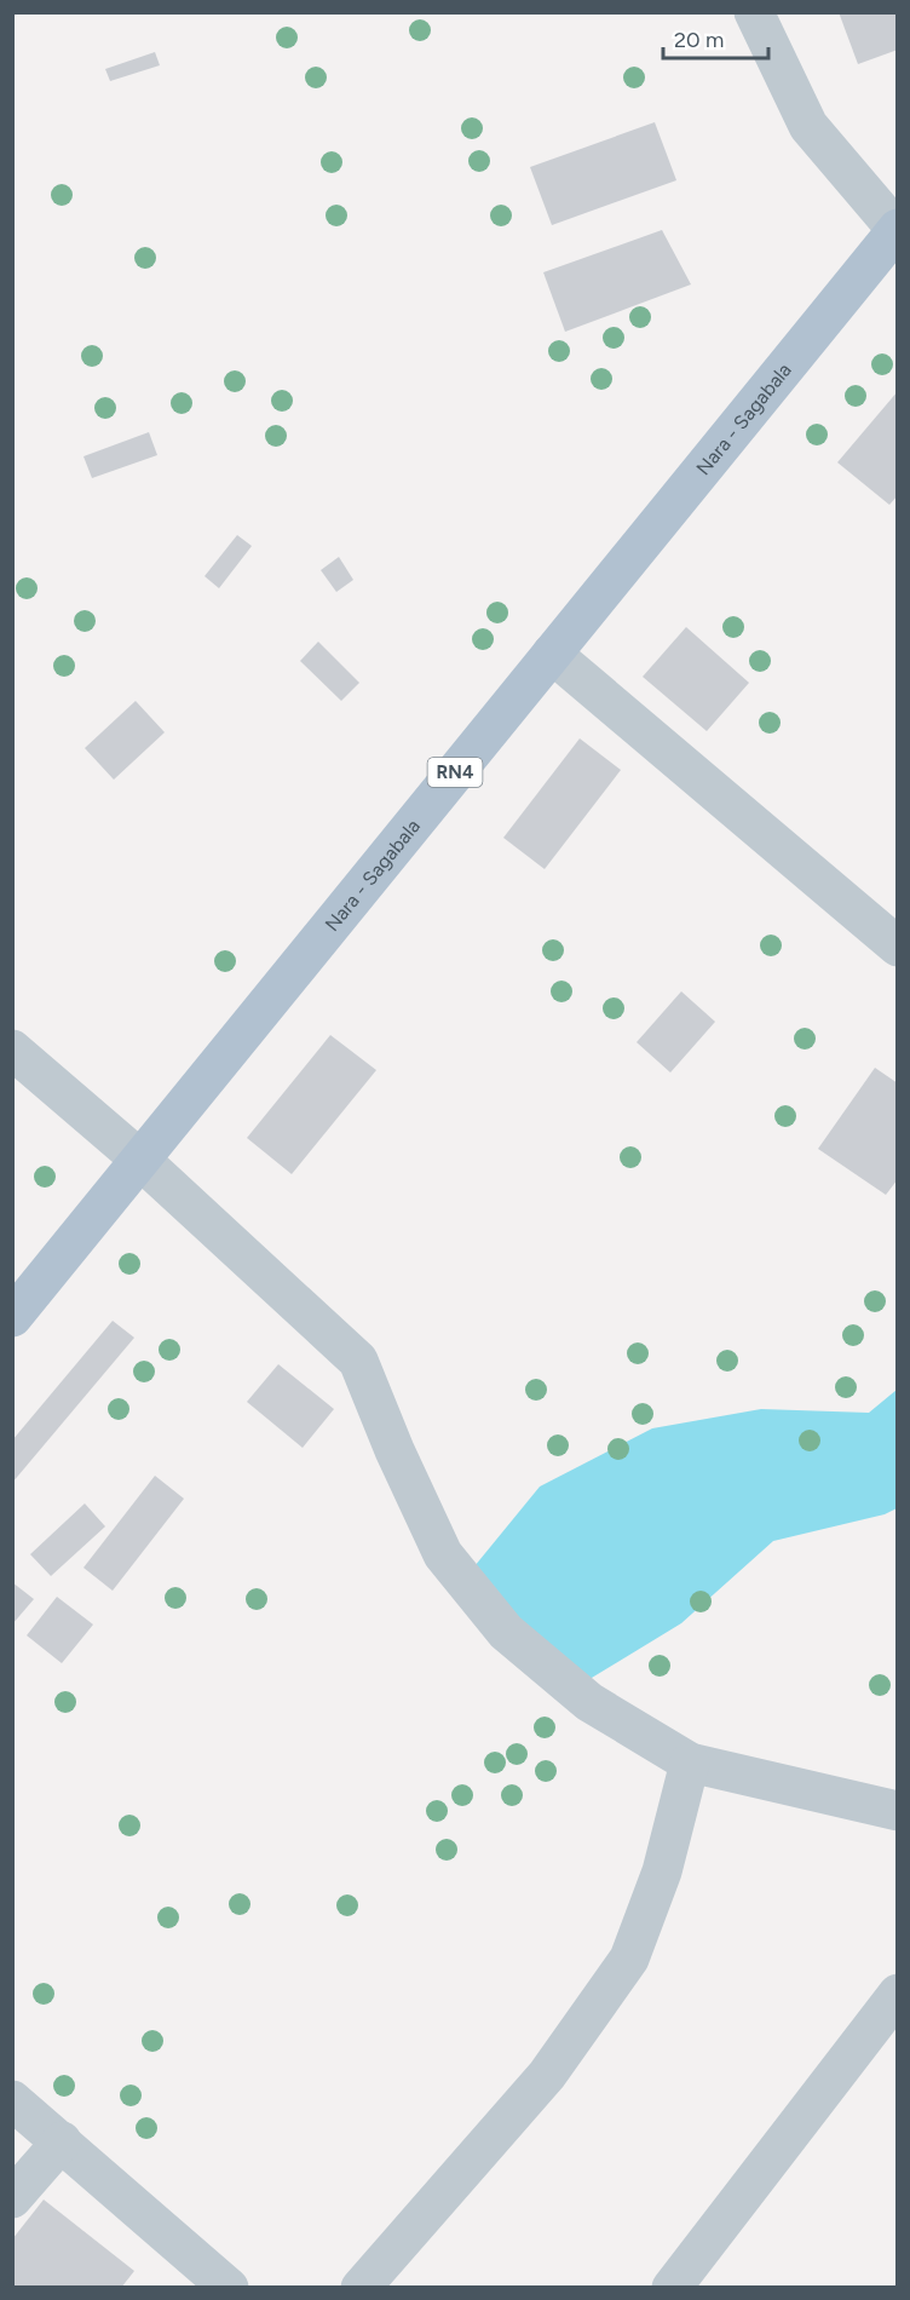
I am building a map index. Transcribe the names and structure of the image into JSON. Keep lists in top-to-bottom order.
{
  "streets": {
    "main road": ["Nara - Sagabala", "RN4"]
  },
  "scale_bar": "20 m"
}
